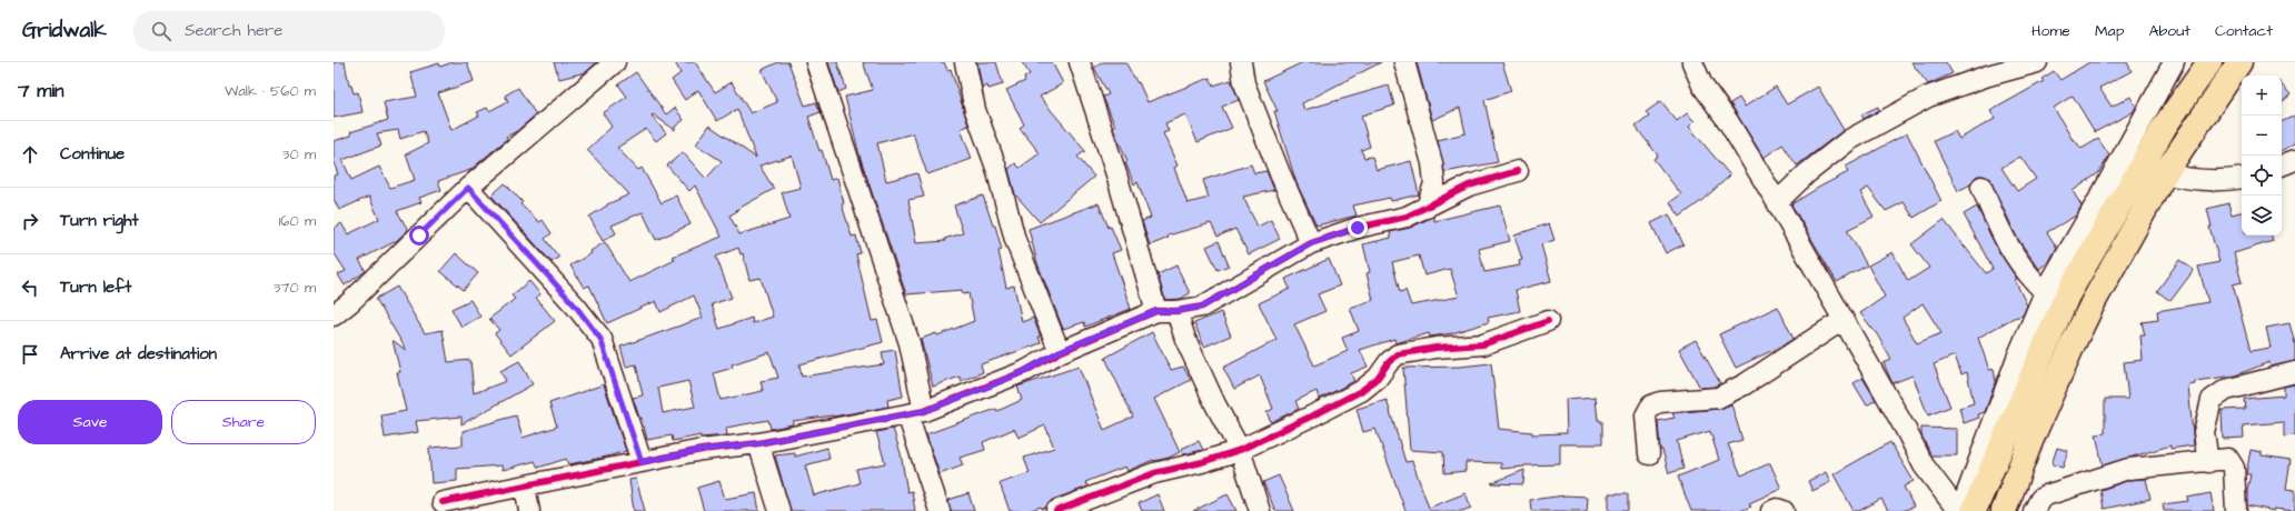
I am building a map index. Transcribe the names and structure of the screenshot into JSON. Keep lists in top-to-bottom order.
{
  "page": {
    "header": "Gridwalk",
    "search": "Search here",
    "nav": [
      "Home",
      "Map",
      "About",
      "Contact"
    ],
    "heading": ["7 min", "Walk · 560 m"],
    "map_buttons": ["+", "−"],
    "list": [
      ["Continue", "30 m"],
      ["Turn right", "160 m"],
      ["Turn left", "370 m"],
      "Arrive at destination"
    ],
    "buttons": ["Save", "Share"]
  }
}
